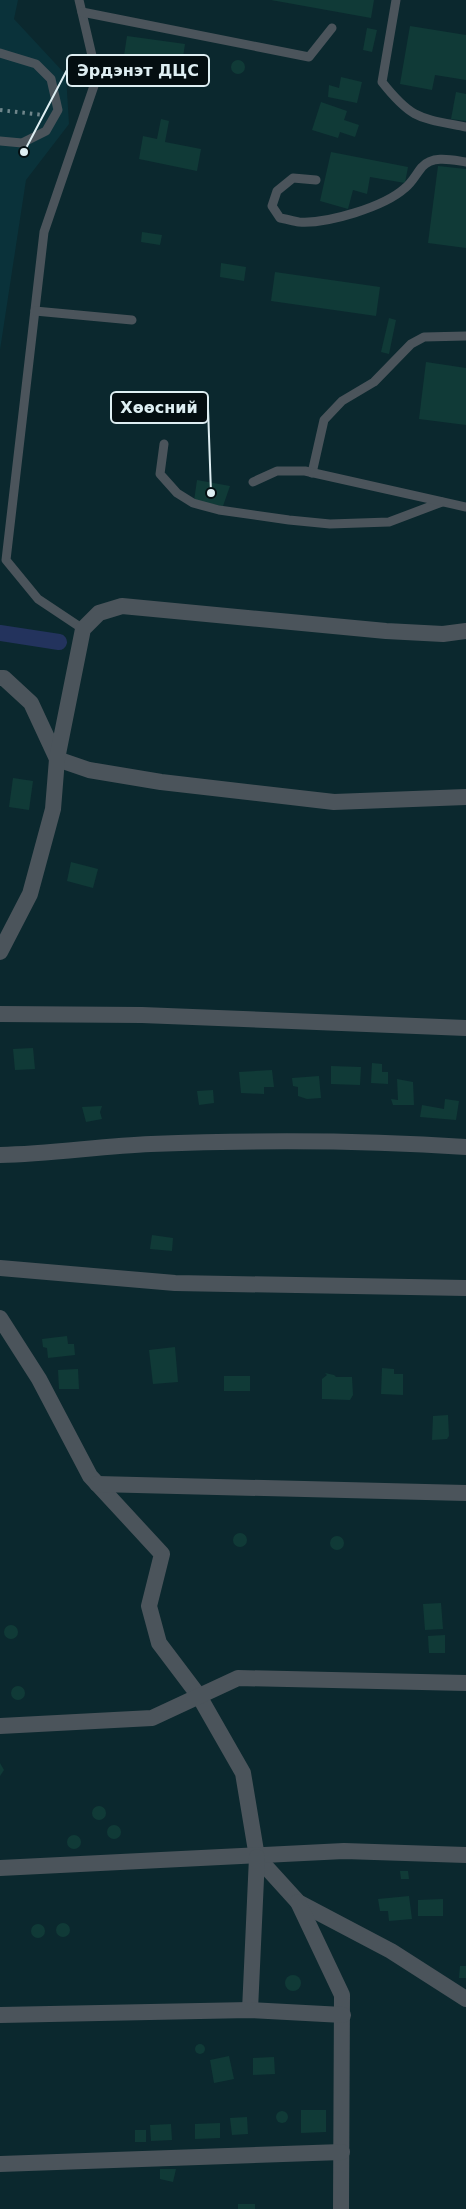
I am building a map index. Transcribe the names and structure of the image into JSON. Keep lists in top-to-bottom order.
{
  "places": ["Эрдэнэт ДЦС", "Хөөсний"]
}
